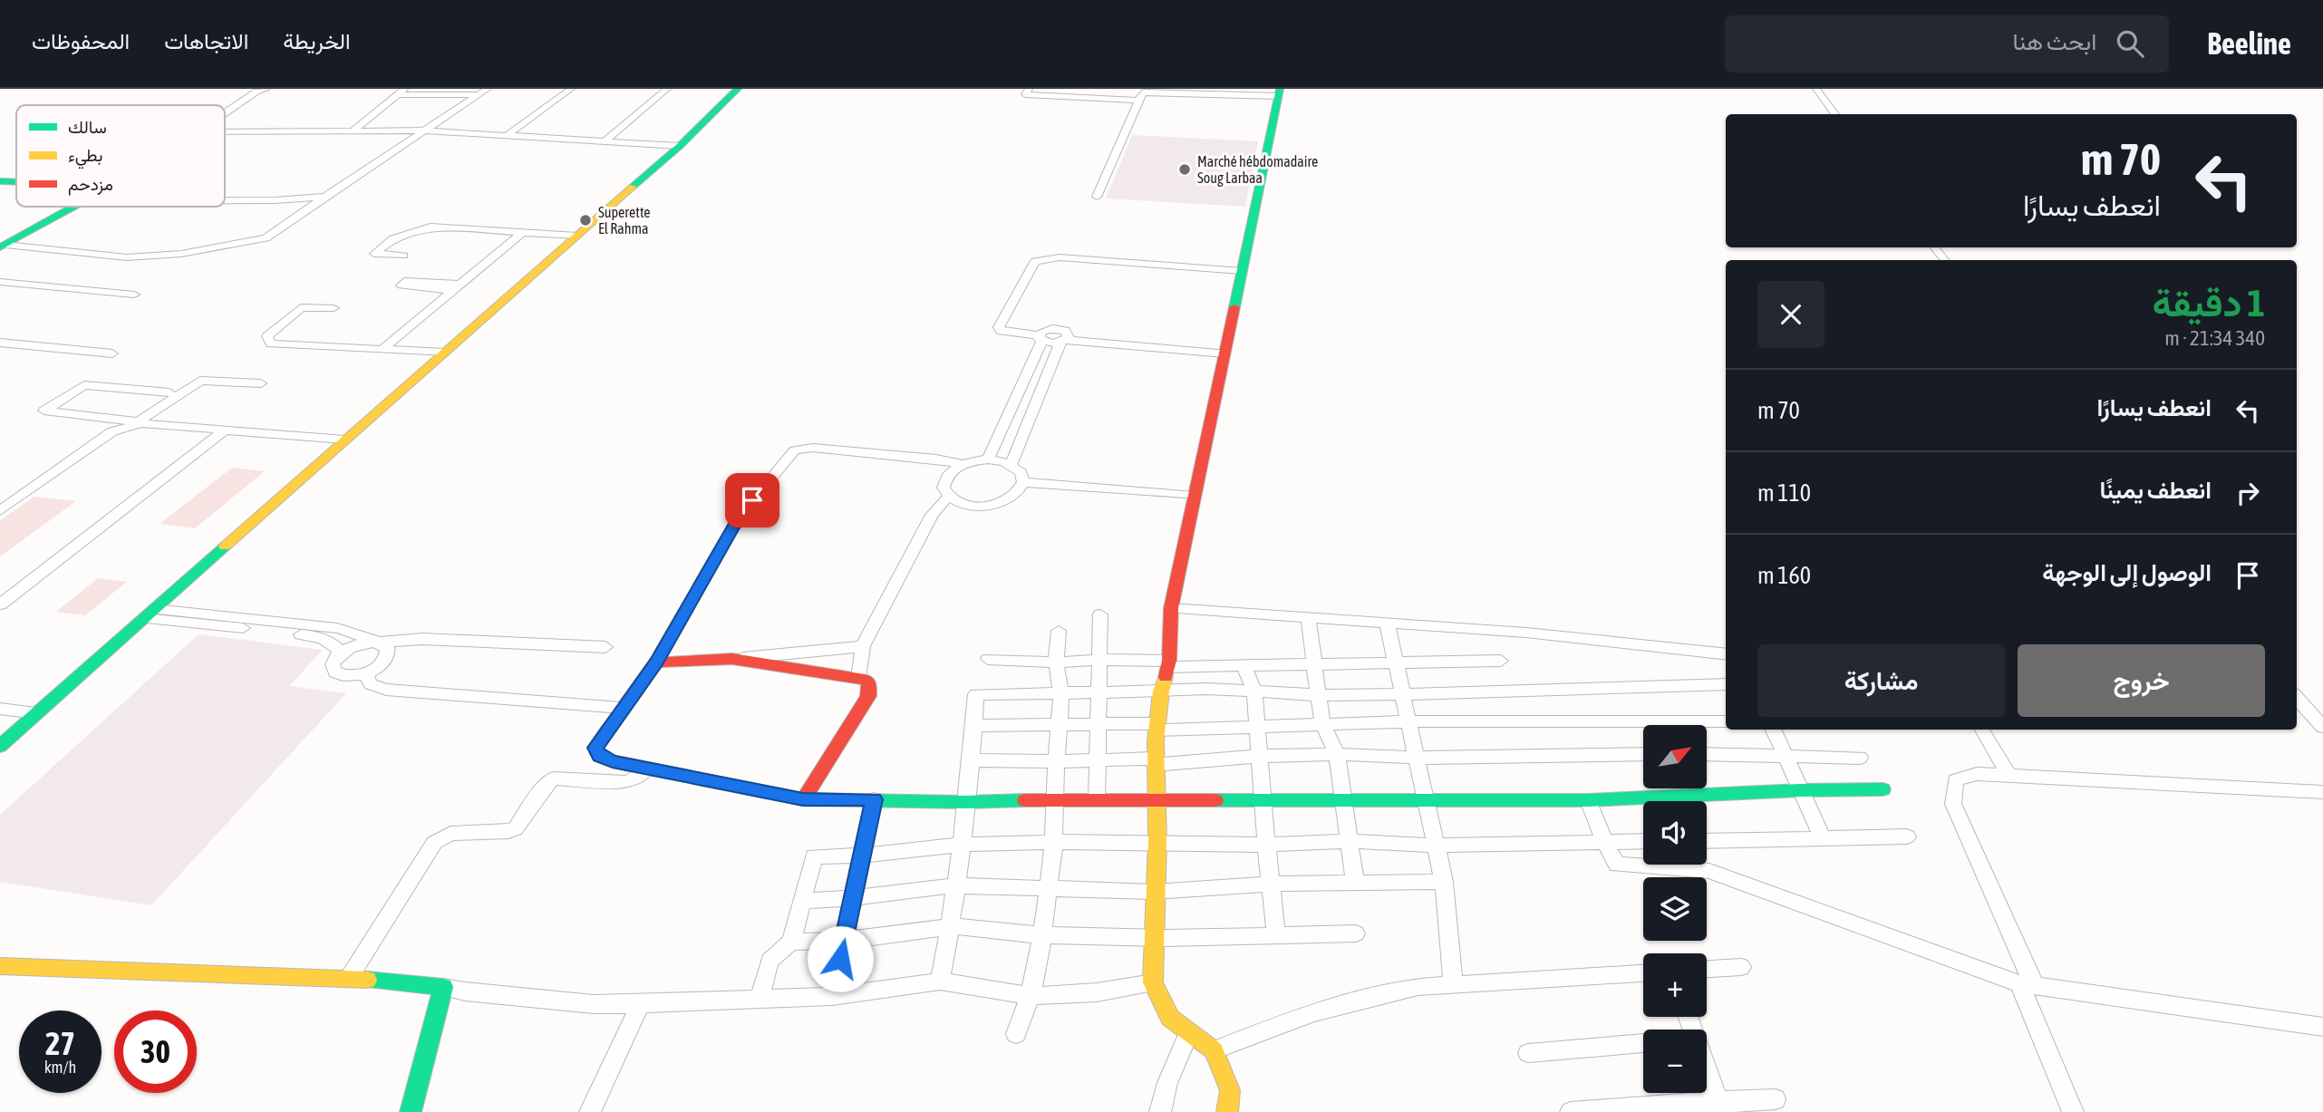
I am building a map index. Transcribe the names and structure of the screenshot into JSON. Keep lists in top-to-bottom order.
{
  "places": ["Marché hébdomadaire Soug Larbaa", "Superette El Rahma"],
  "legend": ["سالك", "بطيء", "مزدحم"],
  "north": "top right",
  "page": {
    "header": "Beeline",
    "search": "ابحث هنا",
    "nav": ["الخريطة", "الاتجاهات", "المحفوظات"],
    "turn": ["70 m", "انعطف يسارًا"],
    "heading": ["1 دقيقة", "340 m · 21:34"],
    "list": [
      {
        "name": "انعطف يسارًا",
        "value": "70 m"
      },
      {
        "name": "انعطف يمينًا",
        "value": "110 m"
      },
      {
        "name": "الوصول إلى الوجهة",
        "value": "160 m"
      }
    ],
    "buttons": ["خروج", "مشاركة"],
    "map_buttons": ["+", "−"],
    "speed": "27 km/h",
    "limit": "30"
  }
}
